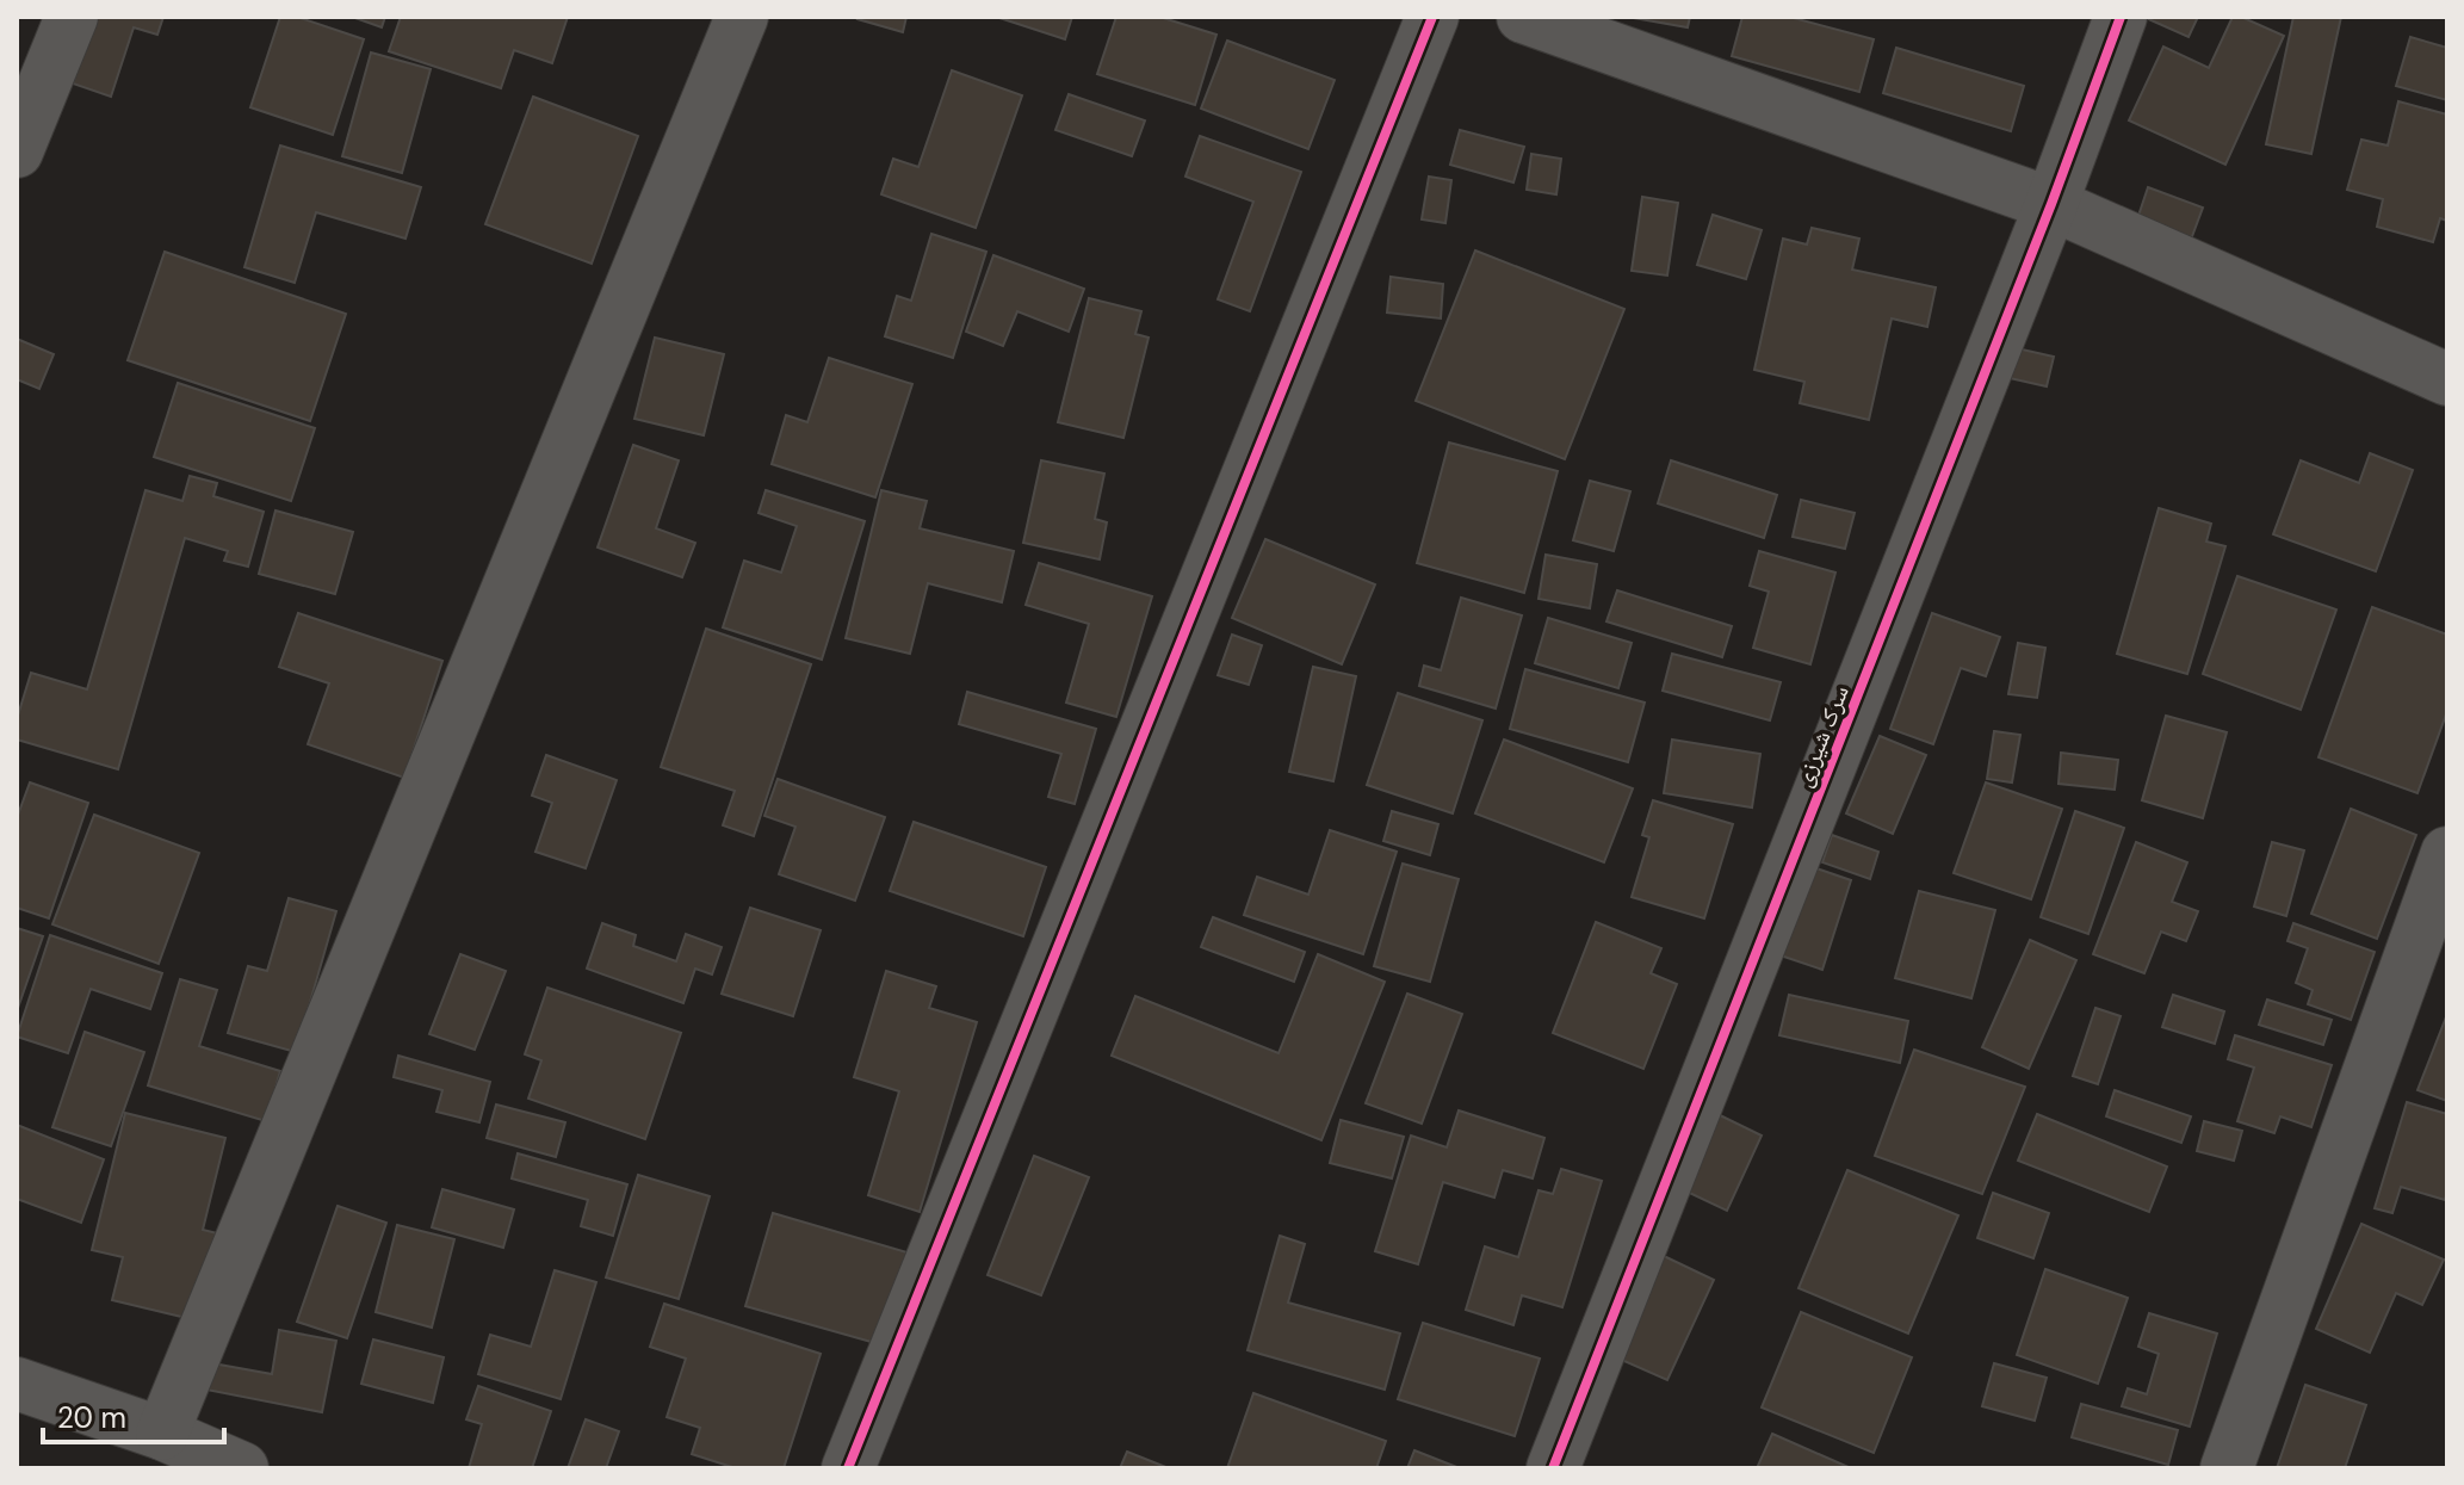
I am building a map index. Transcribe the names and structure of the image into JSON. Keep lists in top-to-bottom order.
{
  "streets": {
    "street": ["سرک شیرزی"]
  },
  "scale_bar": "20 m"
}
